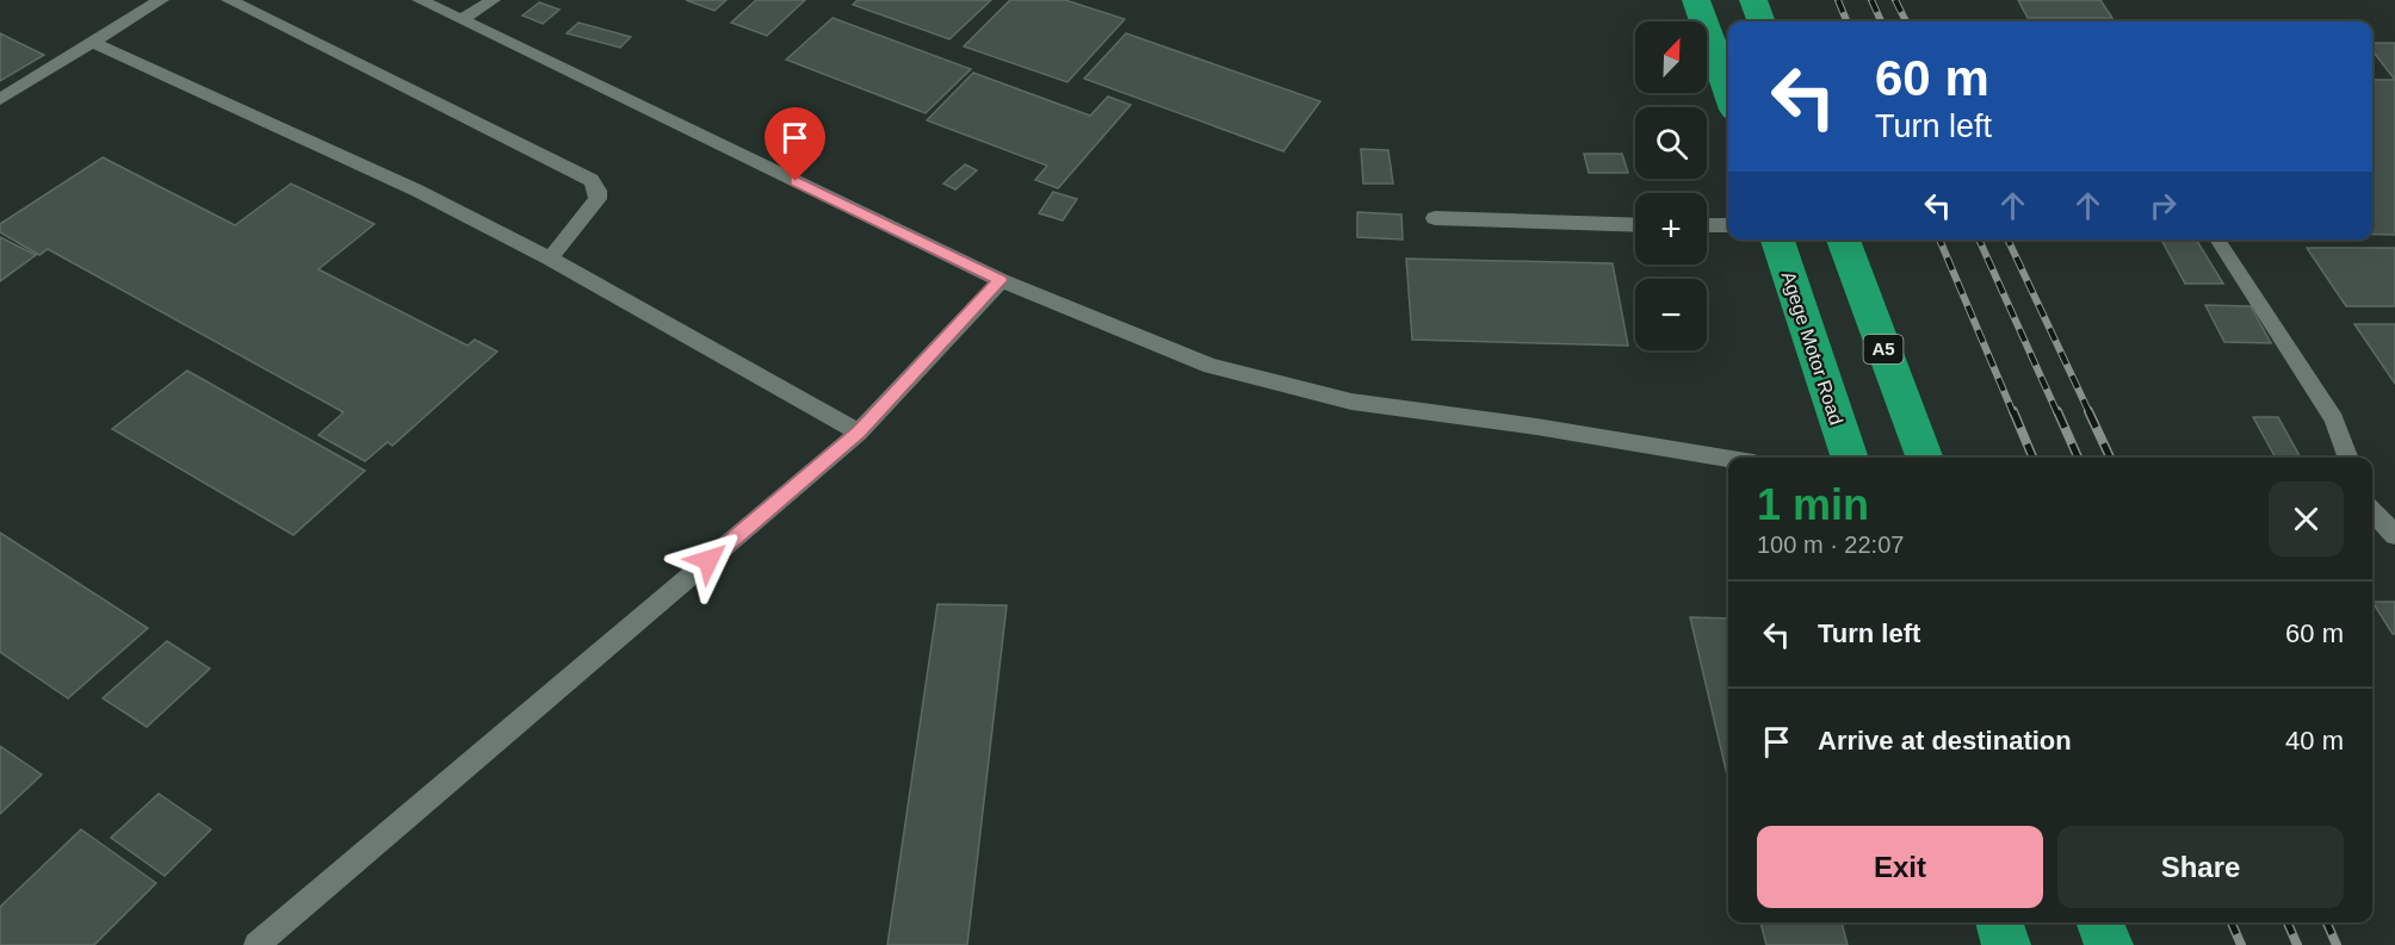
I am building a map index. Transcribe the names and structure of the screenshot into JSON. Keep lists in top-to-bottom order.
{
  "streets": {
    "highway": ["Agege Motor Road", "A5"]
  },
  "north": "top right",
  "page": {
    "map_buttons": ["+", "−"],
    "turn": ["60 m", "Turn left"],
    "heading": ["1 min", "100 m · 22:07"],
    "list": [
      {
        "name": "Turn left",
        "value": "60 m"
      },
      {
        "name": "Arrive at destination",
        "value": "40 m"
      }
    ],
    "buttons": ["Exit", "Share"]
  }
}
